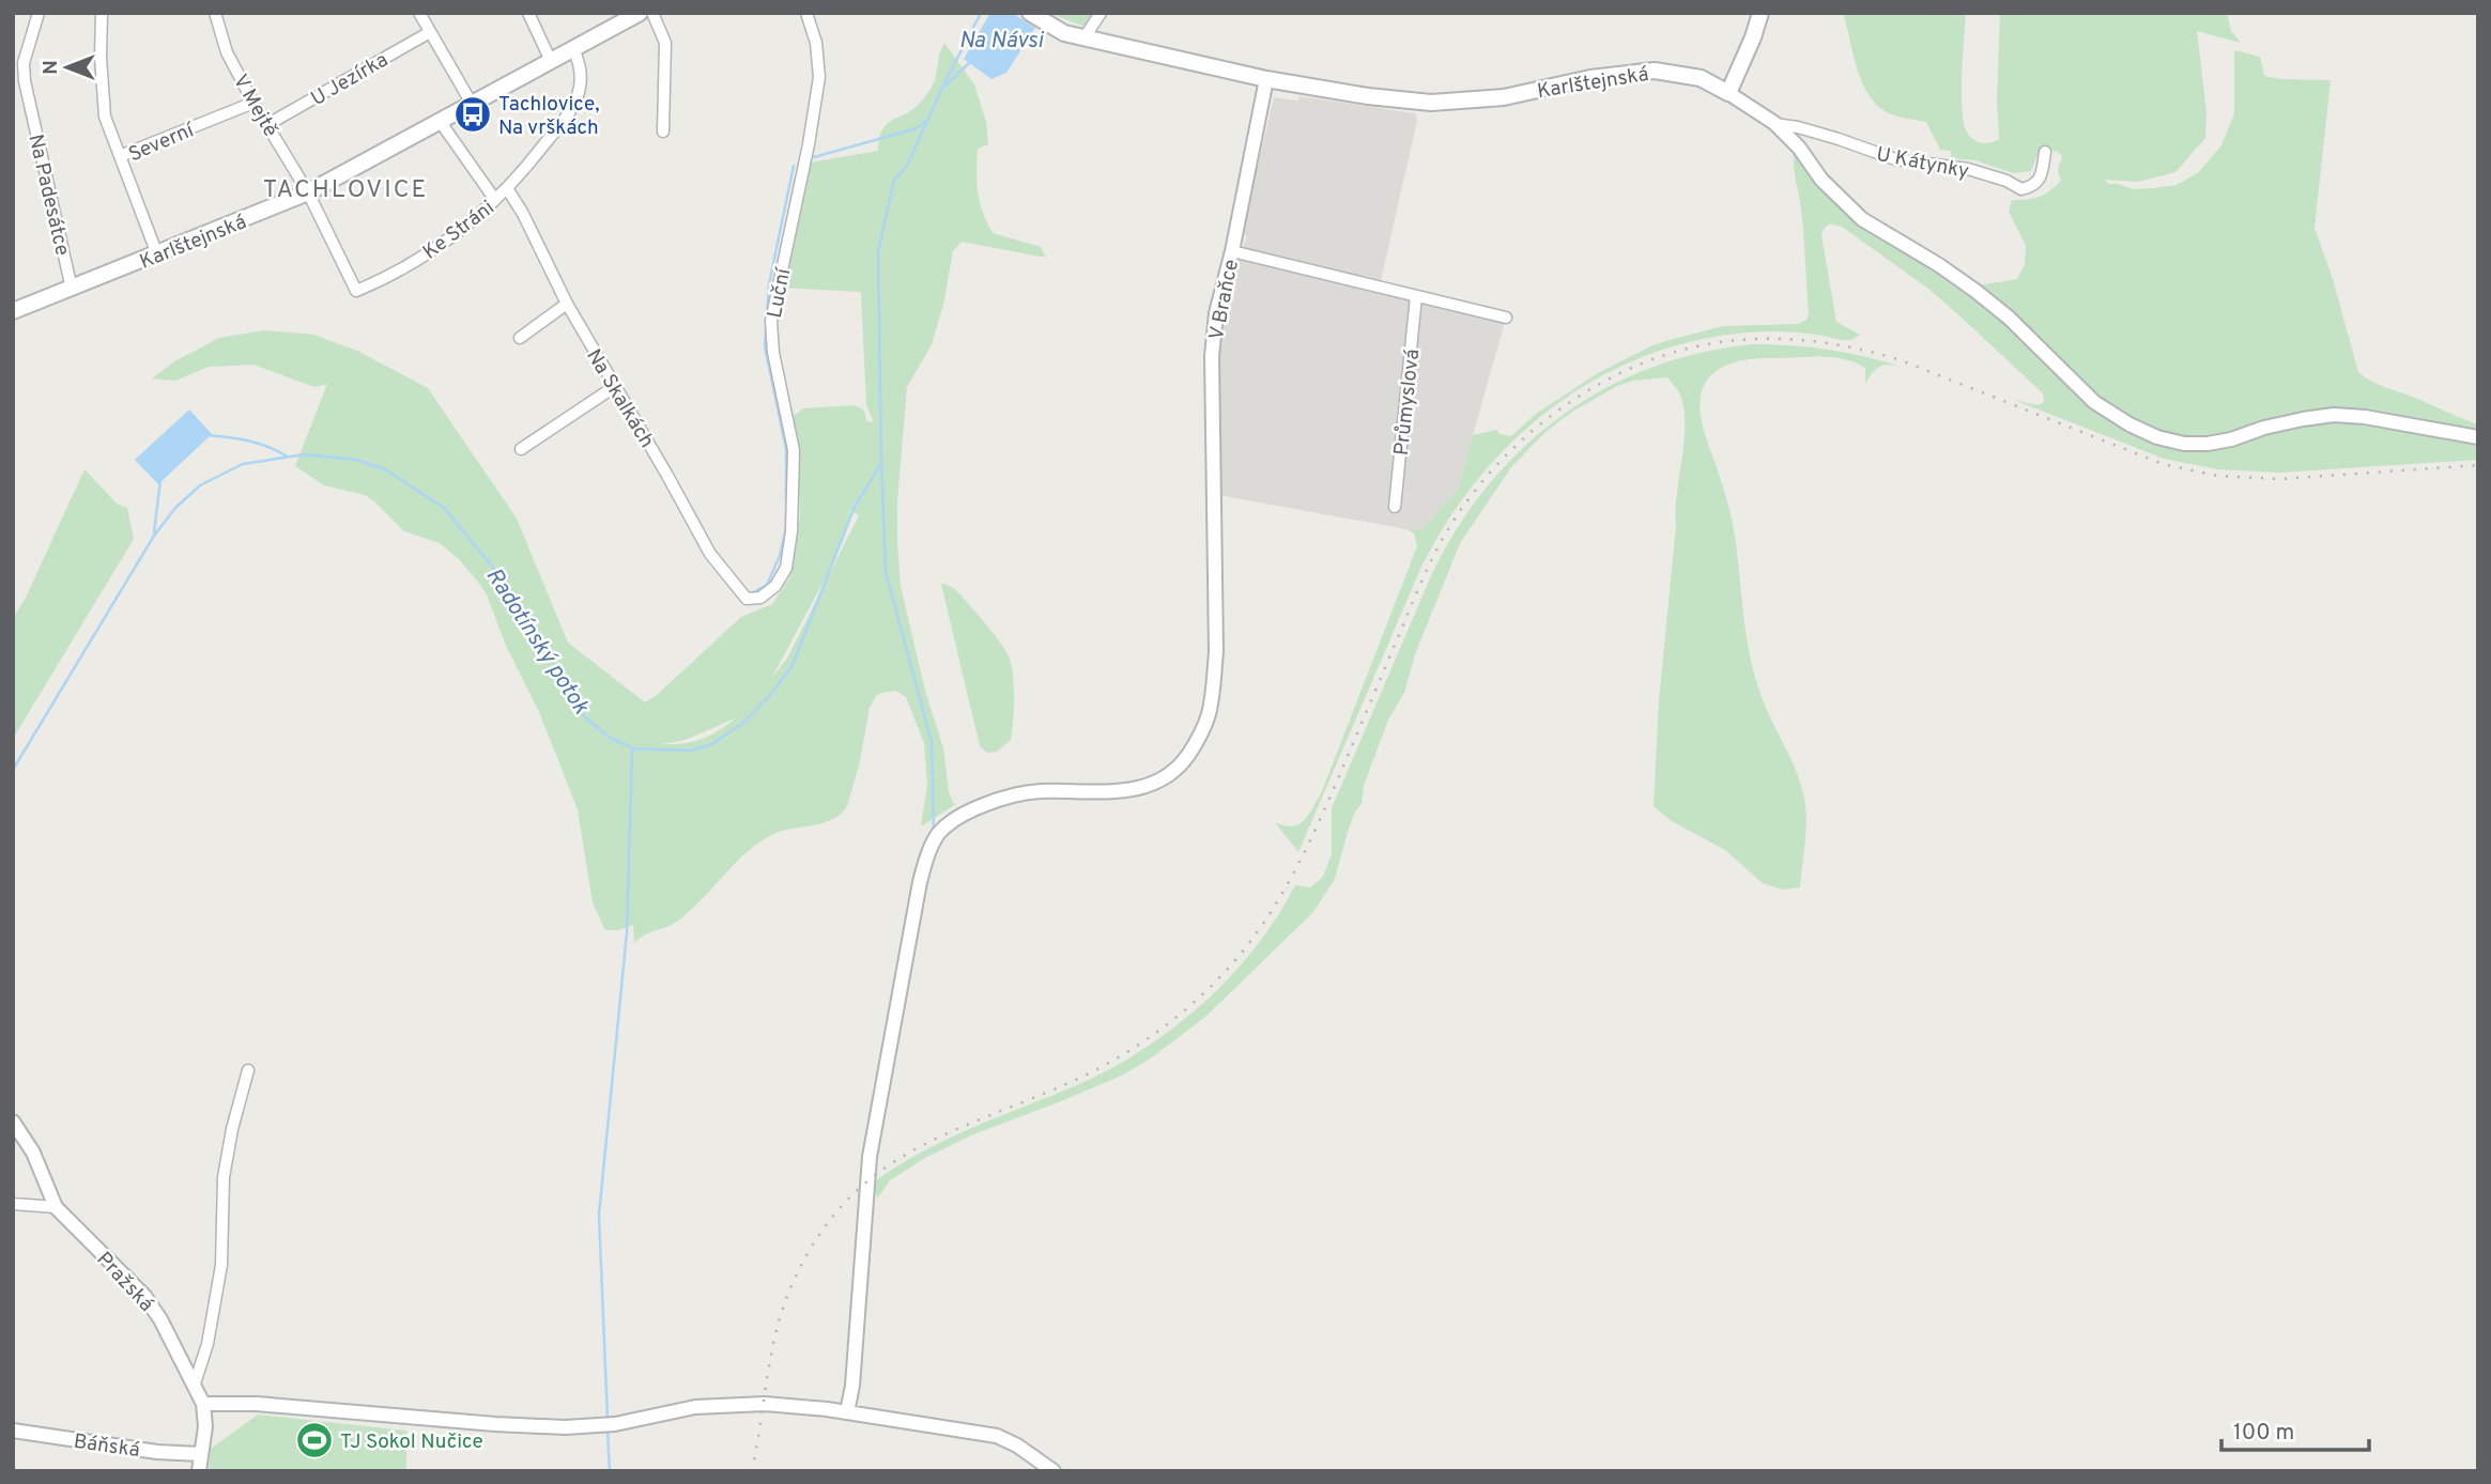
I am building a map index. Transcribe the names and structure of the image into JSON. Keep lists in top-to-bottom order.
{
  "streets": {
    "main road": ["Karlštejnská"],
    "street": [
      "U Jezírka",
      "V Mejtě",
      "Severní",
      "U Kátynky",
      "Na Padesátce",
      "Ke Stráni",
      "Luční",
      "V Braňce",
      "Na Skalkách",
      "Průmyslová",
      "Pražská",
      "Báňská"
    ]
  },
  "crossings": [
    ["U Jezírka", "V Mejtě"],
    ["Karlštejnská", "V Mejtě"],
    ["Karlštejnská", "Severní"],
    ["Karlštejnská", "U Kátynky"],
    ["Karlštejnská", "Na Padesátce"],
    ["Karlštejnská", "Ke Stráni"],
    ["Karlštejnská", "V Braňce"],
    ["V Mejtě", "Severní"],
    ["V Mejtě", "Ke Stráni"],
    ["Ke Stráni", "Na Skalkách"],
    ["Luční", "Na Skalkách"],
    ["Pražská", "Báňská"]
  ],
  "districts": ["TACHLOVICE"],
  "water": ["Na Návsi", "Radotínský potok"],
  "places": {
    "bus stop": ["Tachlovice, Na vrškách"],
    "sports": ["TJ Sokol Nučice"]
  },
  "scale_bar": "100 m",
  "north": "left"
}
